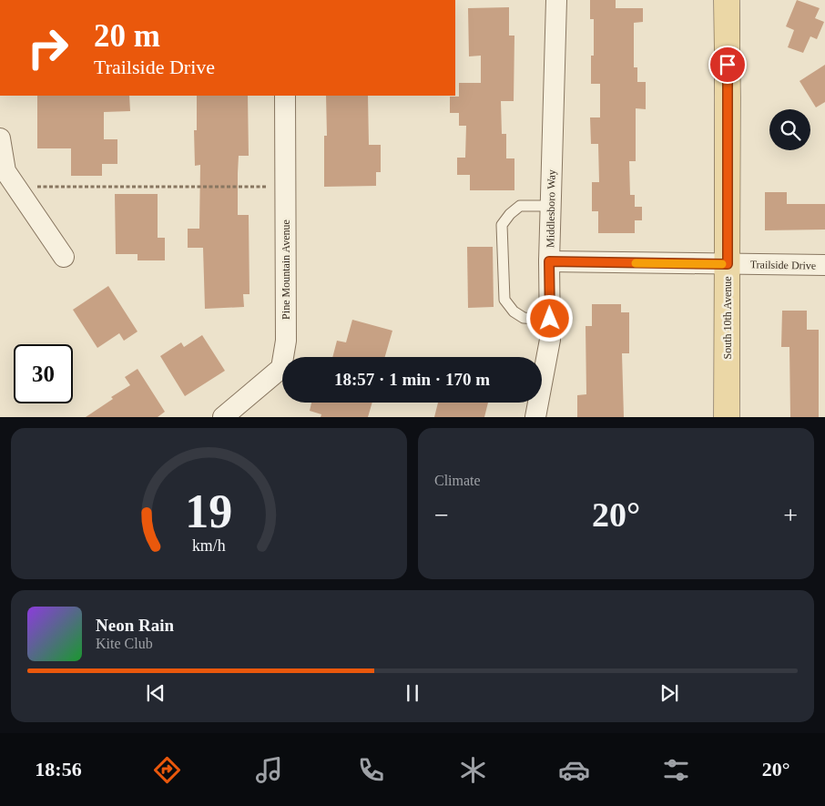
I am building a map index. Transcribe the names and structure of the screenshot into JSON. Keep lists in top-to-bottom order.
{
  "streets": {
    "main road": ["South 10th Avenue"],
    "street": ["Middlesboro Way", "Trailside Drive", "Pine Mountain Avenue"]
  },
  "crossings": [
    ["Middlesboro Way", "Trailside Drive"],
    ["Trailside Drive", "South 10th Avenue"]
  ],
  "page": {
    "turn": ["20 m", "Trailside Drive"],
    "limit": "30",
    "trip": "18:57 · 1 min · 170 m",
    "tile": "Climate",
    "heat": ["−", "20°", "+"],
    "song": ["Neon Rain", "Kite Club"],
    "tabs": ["18:56", "20°"],
    "gauge": ["19", "km/h"]
  }
}
